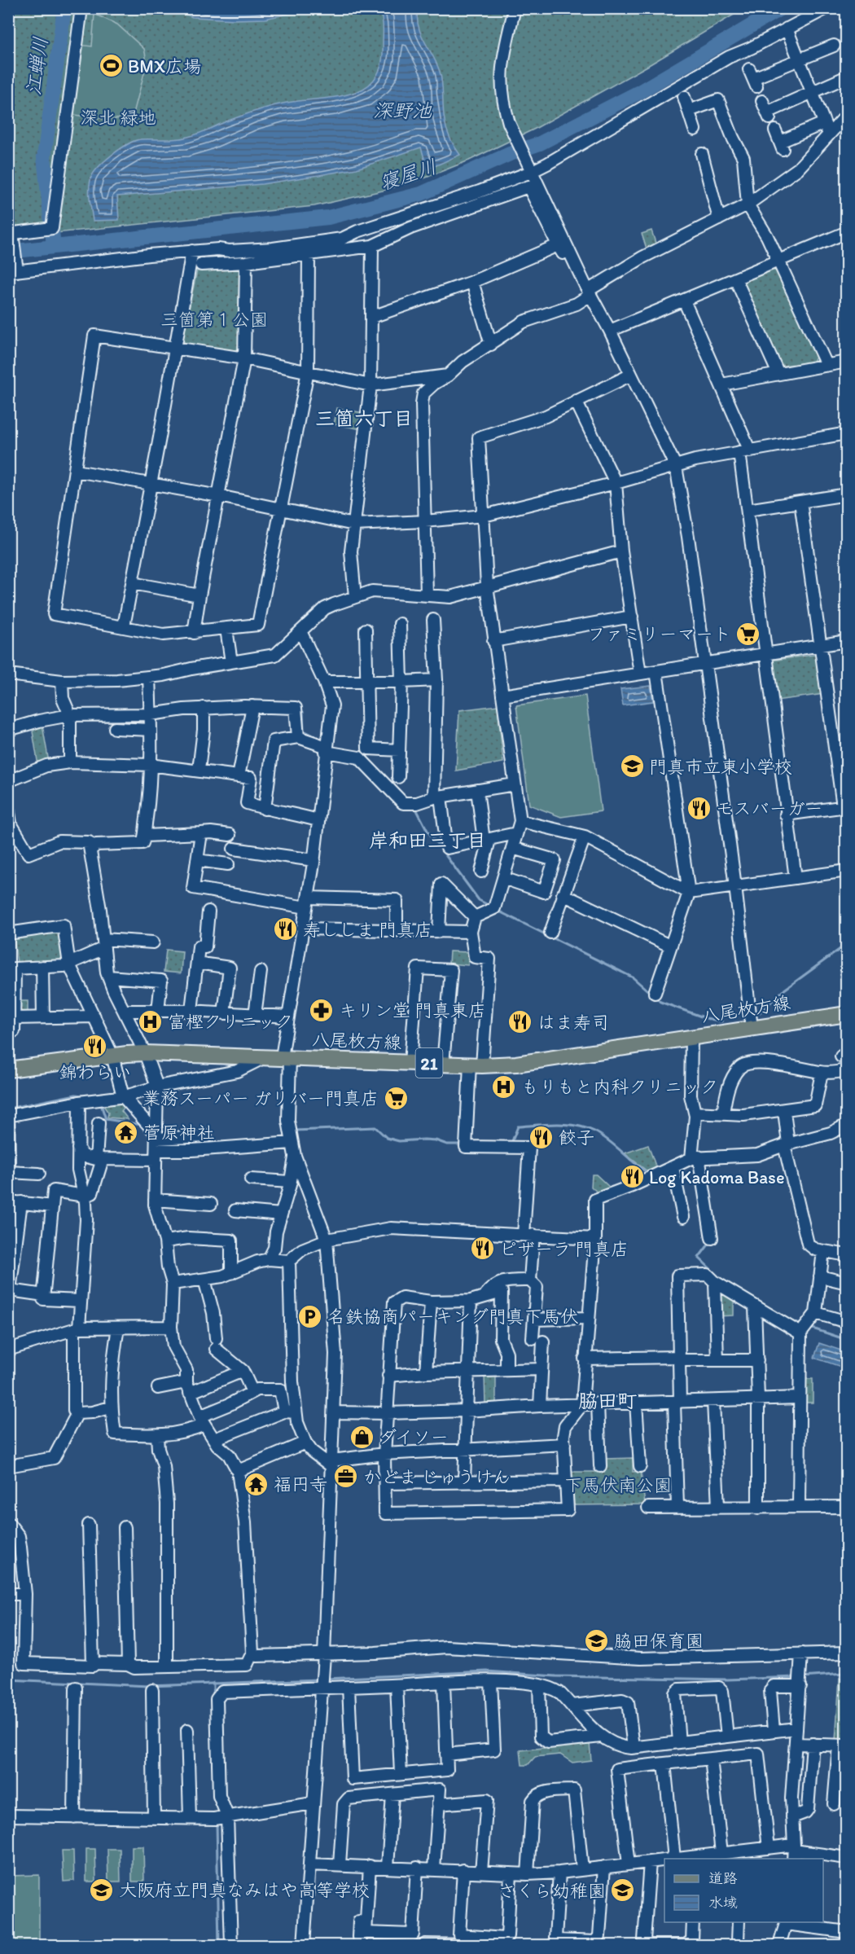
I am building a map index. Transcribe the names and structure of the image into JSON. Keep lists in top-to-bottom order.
{
  "streets": {
    "main road": ["八尾枚方線", "21"]
  },
  "districts": ["三箇六丁目", "岸和田三丁目", "脇田町"],
  "water": ["江蝉川", "深野池", "寝屋川"],
  "parks": ["深北 緑地", "三箇第１公園", "下馬伏南公園"],
  "places": {
    "sports": ["BMX広場"],
    "supermarket": ["ファミリーマート", "業務スーパー ガリバー門真店"],
    "school or university": [
      "門真市立東小学校",
      "脇田保育園",
      "大阪府立門真なみはや高等学校",
      "さくら幼稚園"
    ],
    "restaurant": [
      "モスバーガー",
      "寿ししま 門真店",
      "はま寿司",
      "錦わらい",
      "餃子",
      "Log Kadoma Base",
      "ピザーラ 門真店"
    ],
    "pharmacy": ["キリン堂 門真東店"],
    "hospital": ["富樫クリニック", "もりもと内科クリニック"],
    "temple": ["菅原神社", "福円寺"],
    "parking": ["名鉄協商パーキング門真下馬伏"],
    "shop": ["ダイソー"],
    "office": ["かどま じゅうけん"]
  },
  "legend": ["道路", "水域"]
}
